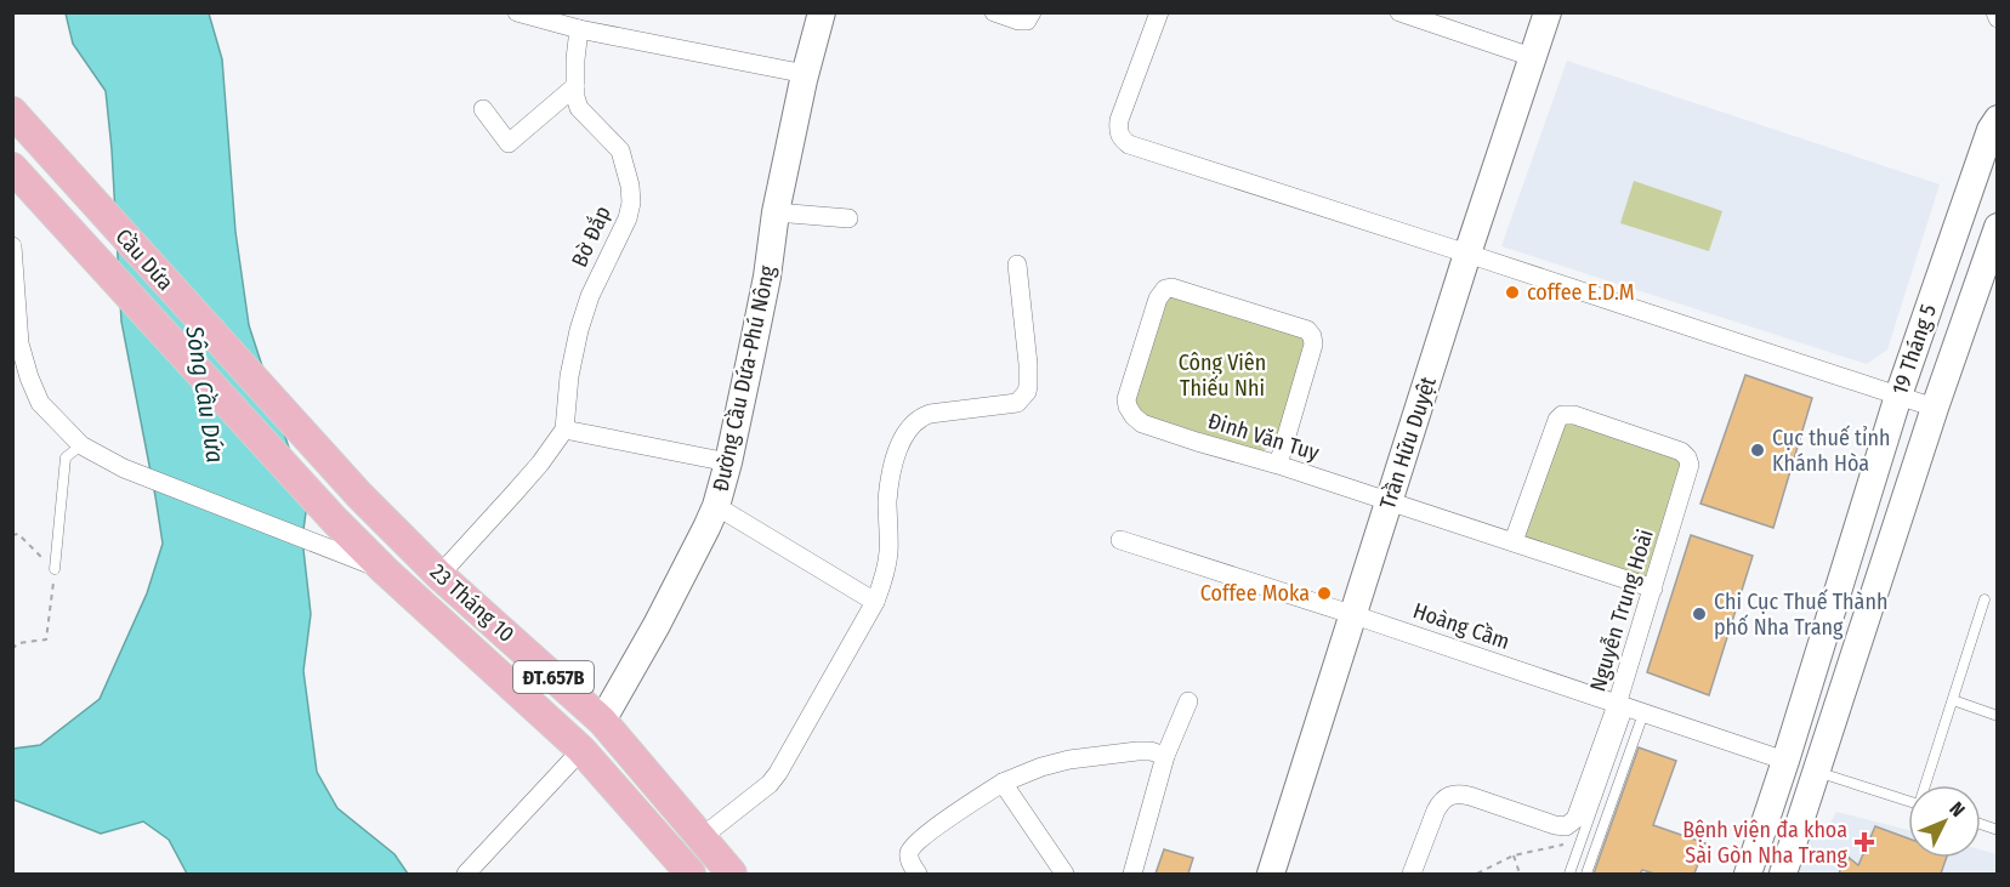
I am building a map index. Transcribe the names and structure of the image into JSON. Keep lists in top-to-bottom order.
{
  "streets": {
    "main road": ["Cầu Dứa", "23 Tháng 10", "ĐT.657B"],
    "street": [
      "Bờ Đắp",
      "19 Tháng 5",
      "Đường Cầu Dứa-Phú Nông",
      "Đinh Văn Tuy",
      "Trần Hữu Duyệt",
      "Nguyễn Trung Hoài",
      "Hoàng Cầm"
    ]
  },
  "crossings": [
    ["Cầu Dứa", "23 Tháng 10"],
    ["19 Tháng 5", "Hoàng Cầm"],
    ["Đường Cầu Dứa-Phú Nông", "23 Tháng 10"],
    ["Đinh Văn Tuy", "Trần Hữu Duyệt"],
    ["Đinh Văn Tuy", "Nguyễn Trung Hoài"],
    ["Trần Hữu Duyệt", "Hoàng Cầm"],
    ["Nguyễn Trung Hoài", "Hoàng Cầm"]
  ],
  "water": ["Sông Cầu Dứa"],
  "parks": ["Công Viên Thiếu Nhi"],
  "places": {
    "other": [
      "coffee E.D.M",
      "Cục thuế tỉnh Khánh Hòa",
      "Coffee Moka",
      "Chi Cục Thuế Thành phố Nha Trang"
    ],
    "health": ["Bệnh viện đa khoa Sài Gòn Nha Trang"]
  },
  "north": "top right"
}
